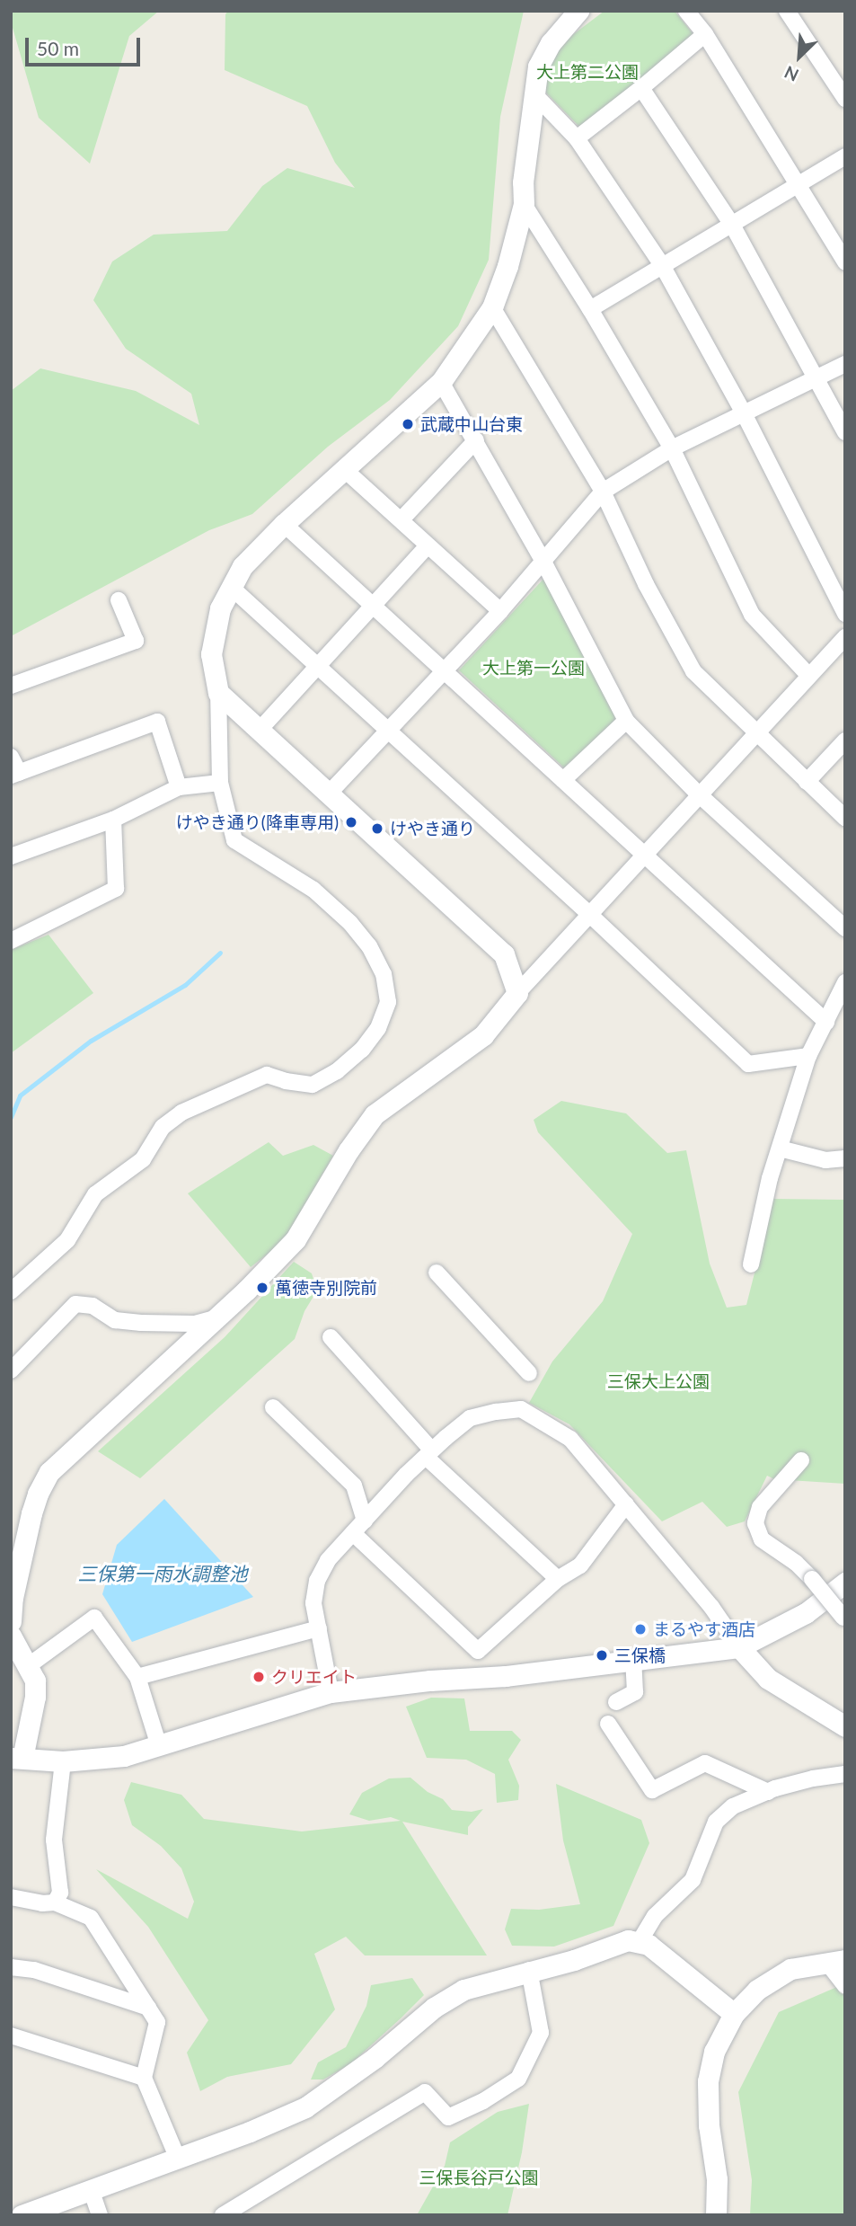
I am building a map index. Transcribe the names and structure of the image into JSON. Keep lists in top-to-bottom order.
{
  "water": ["三保第一雨水調整池"],
  "parks": [
    "大上第二公園",
    "大上第一公園",
    "三保大上公園",
    "三保長谷戸公園"
  ],
  "places": [
    "武蔵中山台東",
    "けやき通り(降車専用)",
    "けやき通り",
    "萬徳寺別院前",
    "まるやす酒店",
    "三保橋",
    "クリエイト"
  ],
  "scale_bar": "50 m",
  "north": "bottom left"
}
